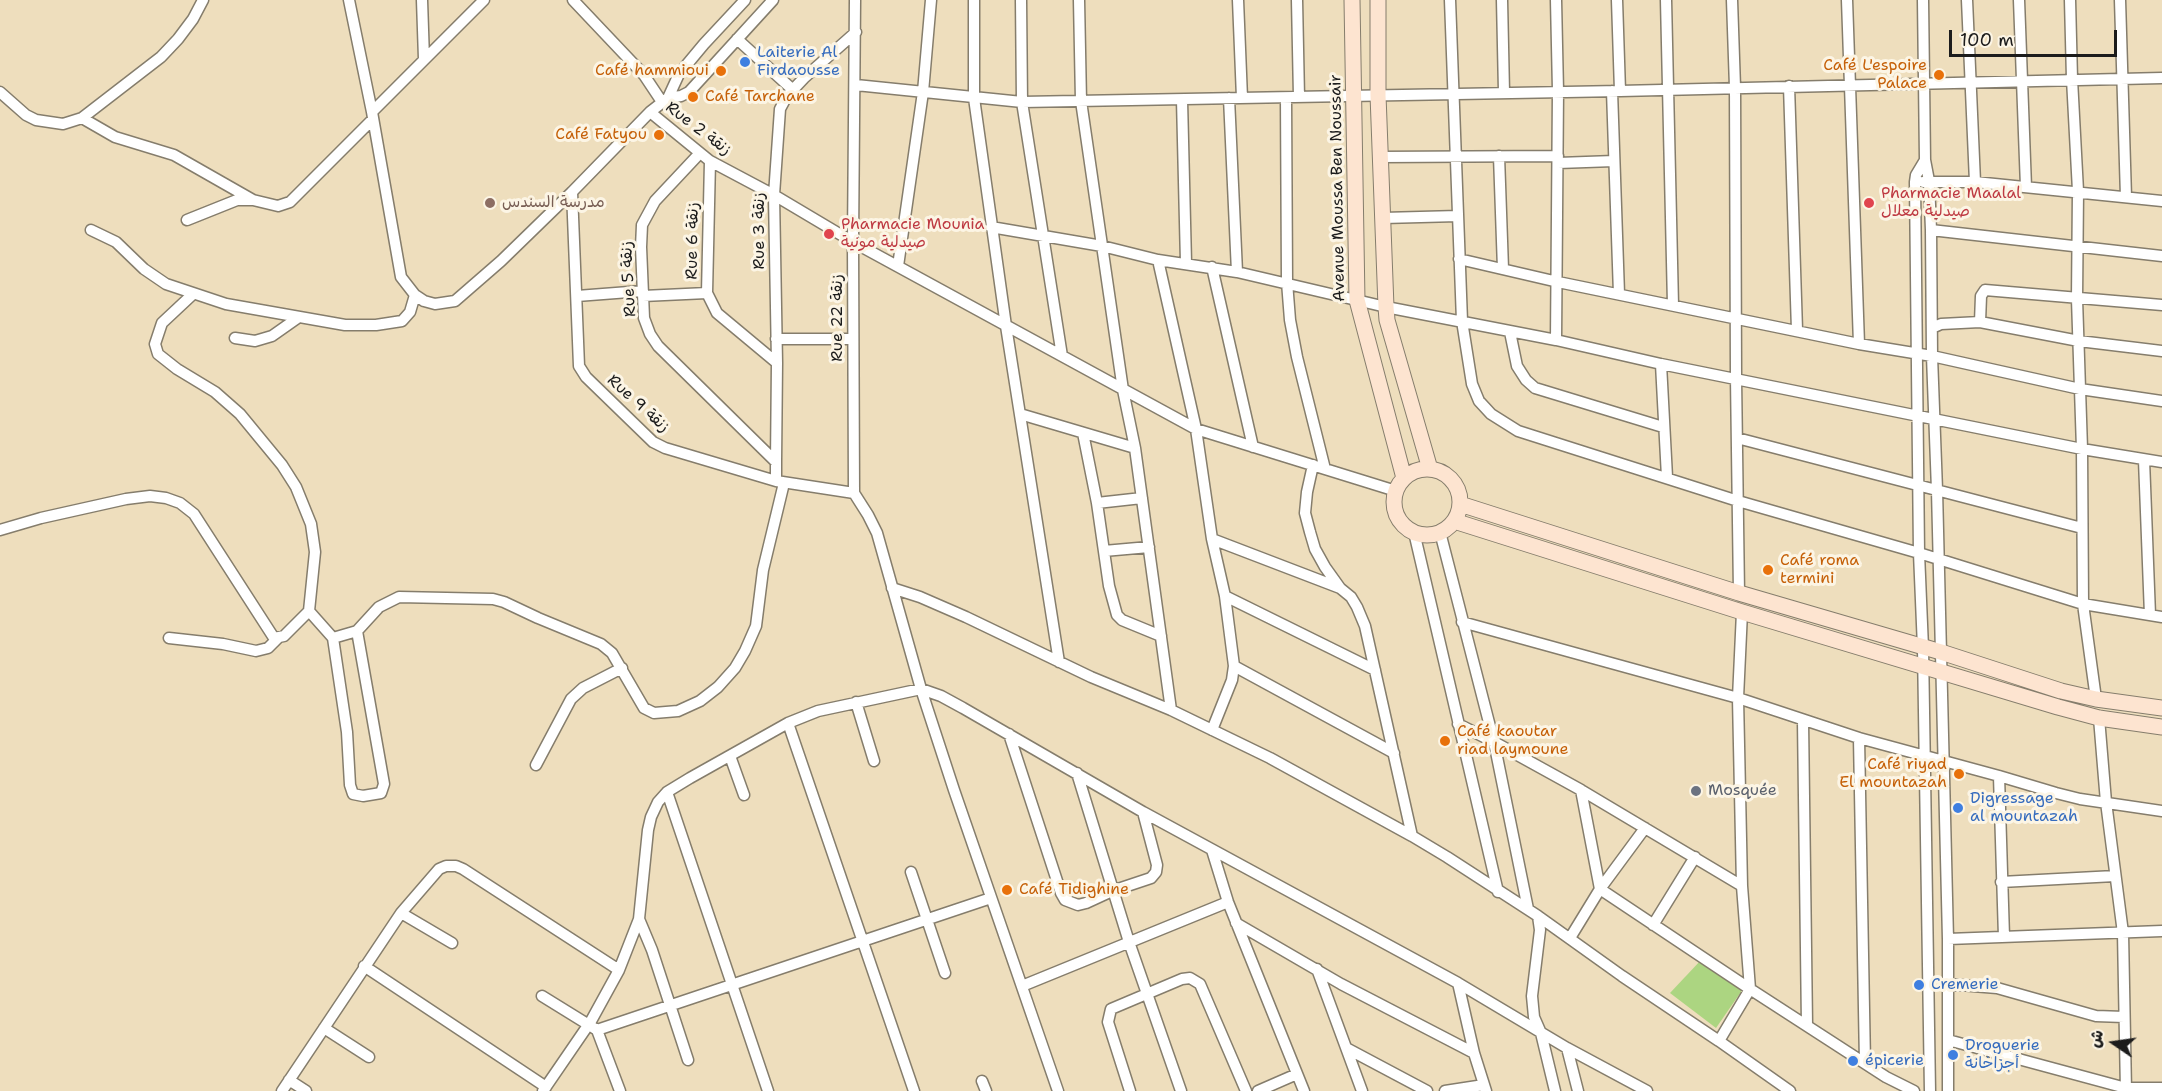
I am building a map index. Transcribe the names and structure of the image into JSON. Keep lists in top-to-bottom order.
{
  "streets": {
    "street": [
      "Rue 2 زنقة",
      "Avenue Moussa Ben Noussair",
      "Rue 3 زنقة",
      "Rue 6 زنقة",
      "Rue 5 زنقة",
      "Rue 22 زنقة",
      "Rue 9 زنقة"
    ]
  },
  "crossings": [
    ["Rue 2 زنقة", "Avenue Moussa Ben Noussair"],
    ["Rue 2 زنقة", "Rue 3 زنقة"],
    ["Rue 2 زنقة", "Rue 6 زنقة"],
    ["Rue 2 زنقة", "Rue 5 زنقة"],
    ["Rue 2 زنقة", "Rue 22 زنقة"],
    ["Rue 3 زنقة", "Rue 6 زنقة"],
    ["Rue 3 زنقة", "Rue 5 زنقة"],
    ["Rue 3 زنقة", "Rue 22 زنقة"],
    ["Rue 22 زنقة", "Rue 9 زنقة"]
  ],
  "places": [
    "Laiterie Al Firdaousse",
    "Café hammioui",
    "Café L'espoire Palace",
    "Café Tarchane",
    "Café Fatyou",
    "مدرسة السندس",
    "Pharmacie Maalal صيدلية معلال",
    "Pharmacie Mounia صيدلية مونية",
    "Café roma termini",
    "Café kaoutar riad laymoune",
    "Café riyad El mountazah",
    "Mosquée",
    "Digressage al mountazah",
    "Café Tidighine",
    "Cremerie",
    "Droguerie أجزاخانة",
    "épicerie"
  ],
  "scale_bar": "100 m",
  "north": "left"
}
